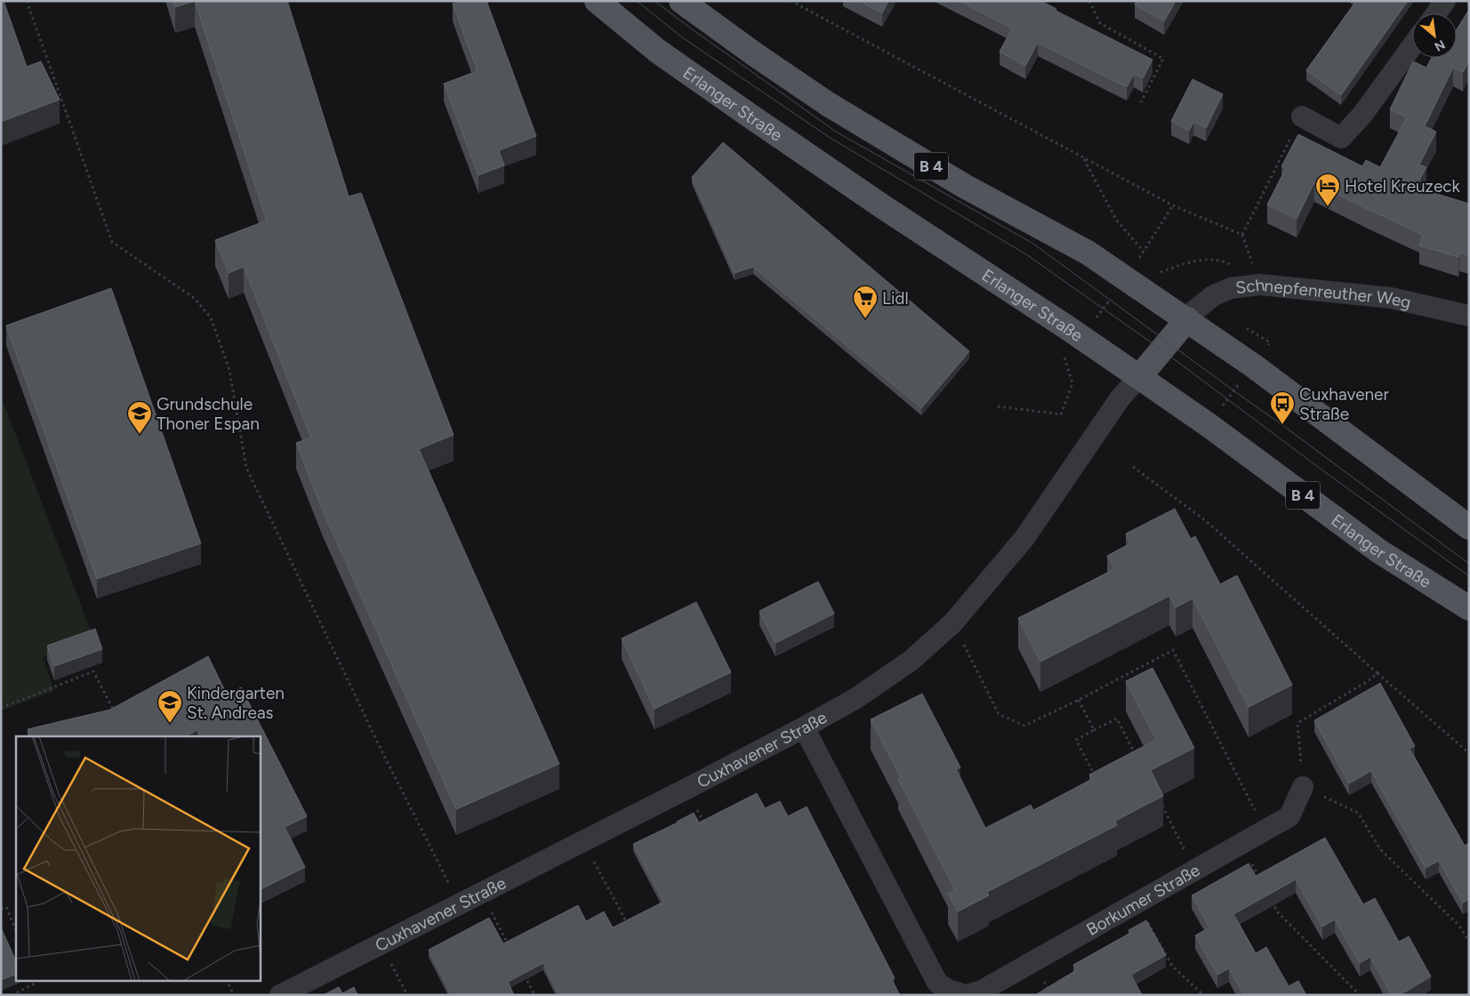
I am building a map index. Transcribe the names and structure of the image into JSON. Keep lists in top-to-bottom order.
{
  "streets": {
    "main road": ["Erlanger Straße", "B 4"],
    "street": ["Schnepfenreuther Weg", "Cuxhavener Straße", "Borkumer Straße"]
  },
  "crossings": [
    ["Erlanger Straße", "Cuxhavener Straße"],
    ["B 4", "Schnepfenreuther Weg"],
    ["Cuxhavener Straße", "Borkumer Straße"]
  ],
  "places": {
    "hotel": ["Hotel Kreuzeck"],
    "supermarket": ["Lidl"],
    "bus stop": ["Cuxhavener Straße"],
    "school or university": ["Grundschule Thoner Espan", "Kindergarten St. Andreas"]
  },
  "north": "bottom right"
}
